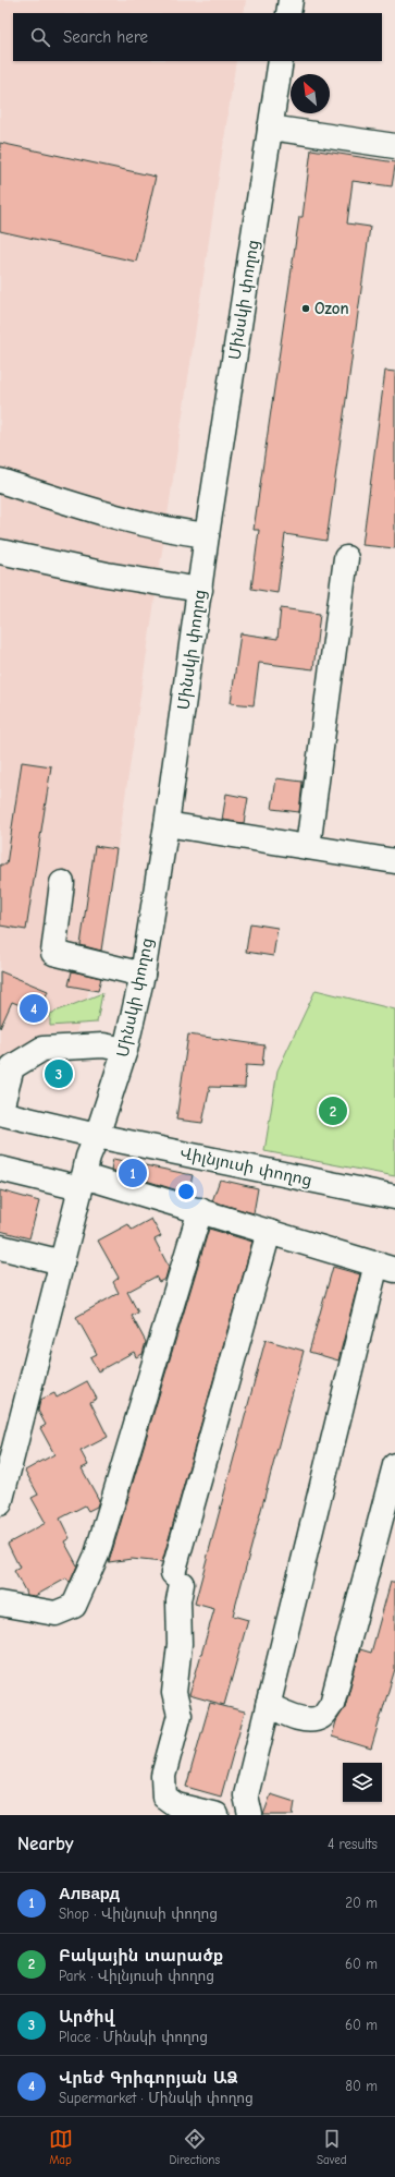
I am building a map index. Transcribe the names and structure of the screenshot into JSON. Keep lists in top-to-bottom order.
{
  "streets": {
    "main road": ["Մինսկի փողոց", "Վիլնյուսի փողոց"]
  },
  "crossings": [
    ["Մինսկի փողոց", "Վիլնյուսի փողոց"]
  ],
  "places": ["Ozon"],
  "north": "top left",
  "page": {
    "search": "Search here",
    "pins": [
      "4",
      "3",
      "2",
      "1"
    ],
    "heading": ["Nearby", "4 results"],
    "list": [
      {
        "mark": "1",
        "name": "Алвард",
        "note": "Shop · Վիլնյուսի փողոց",
        "value": "20 m"
      },
      {
        "mark": "2",
        "name": "Բակային տարածք",
        "note": "Park · Վիլնյուսի փողոց",
        "value": "60 m"
      },
      {
        "mark": "3",
        "name": "Արծիվ",
        "note": "Place · Մինսկի փողոց",
        "value": "60 m"
      },
      {
        "mark": "4",
        "name": "Վրեժ Գրիգորյան ԱՁ",
        "note": "Supermarket · Մինսկի փողոց",
        "value": "80 m"
      }
    ],
    "nav": ["Map", "Directions", "Saved"]
  }
}
